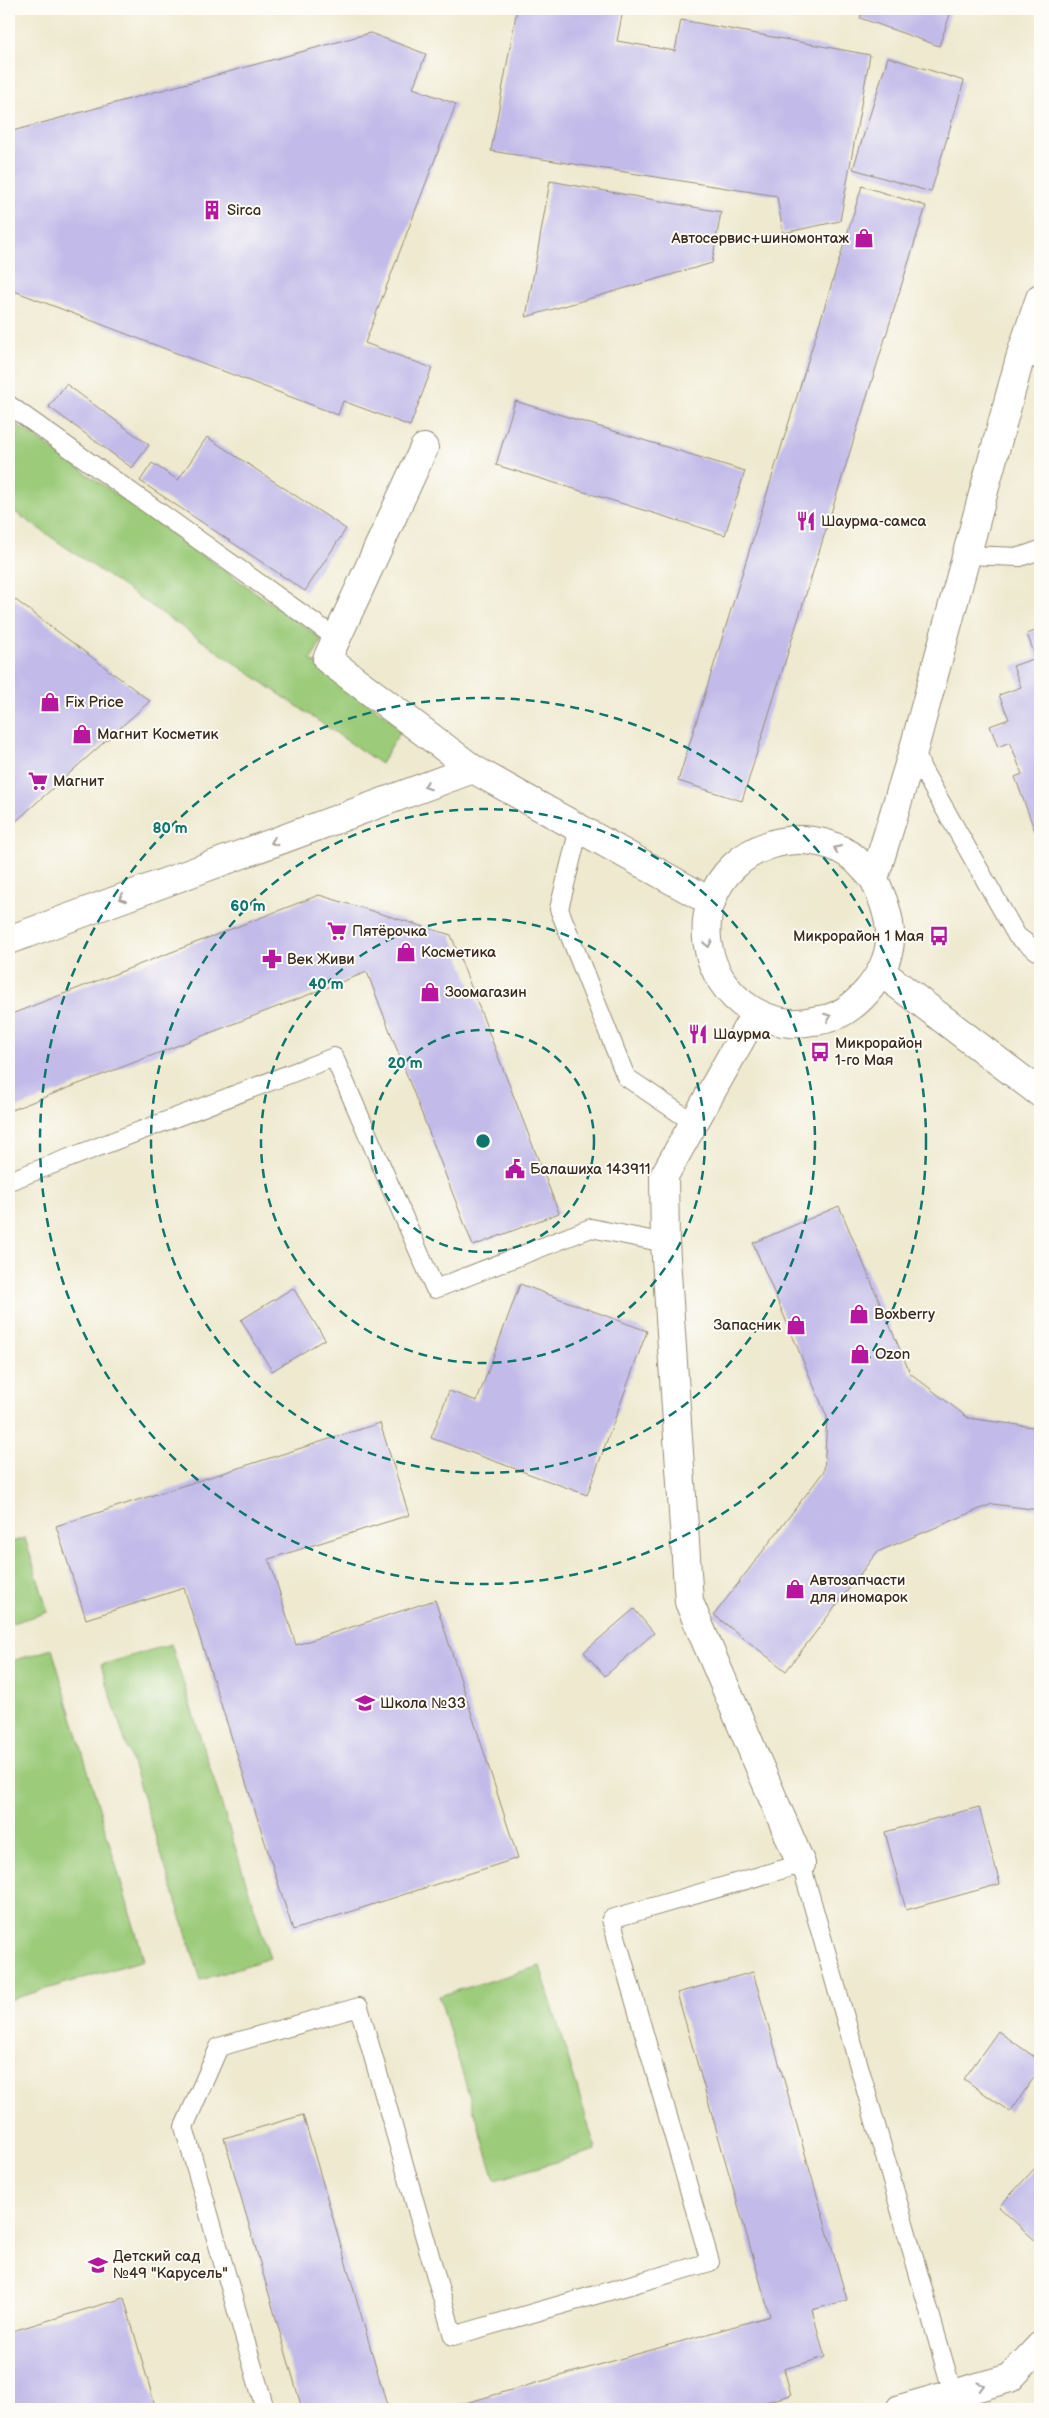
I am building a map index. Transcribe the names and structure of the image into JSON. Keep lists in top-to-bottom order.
{
  "places": {
    "building": ["Sirca"],
    "shop": [
      "Автосервис+шиномонтаж",
      "Fix Price",
      "Магнит Косметик",
      "Косметика",
      "Зоомагазин",
      "Boxberry",
      "Запасник",
      "Ozon",
      "Автозапчасти для иномарок"
    ],
    "restaurant": ["Шаурма-самса", "Шаурма"],
    "supermarket": ["Магнит", "Пятёрочка"],
    "bus stop": ["Микрорайон 1 Мая", "Микрорайон 1-го Мая"],
    "pharmacy": ["Век Живи"],
    "public building": ["Балашиха 143911"],
    "school or university": ["Школа №33", "Детский сад №49 \"Карусель\""]
  },
  "rings": [
    "80 m",
    "60 m",
    "40 m",
    "20 m"
  ]
}
